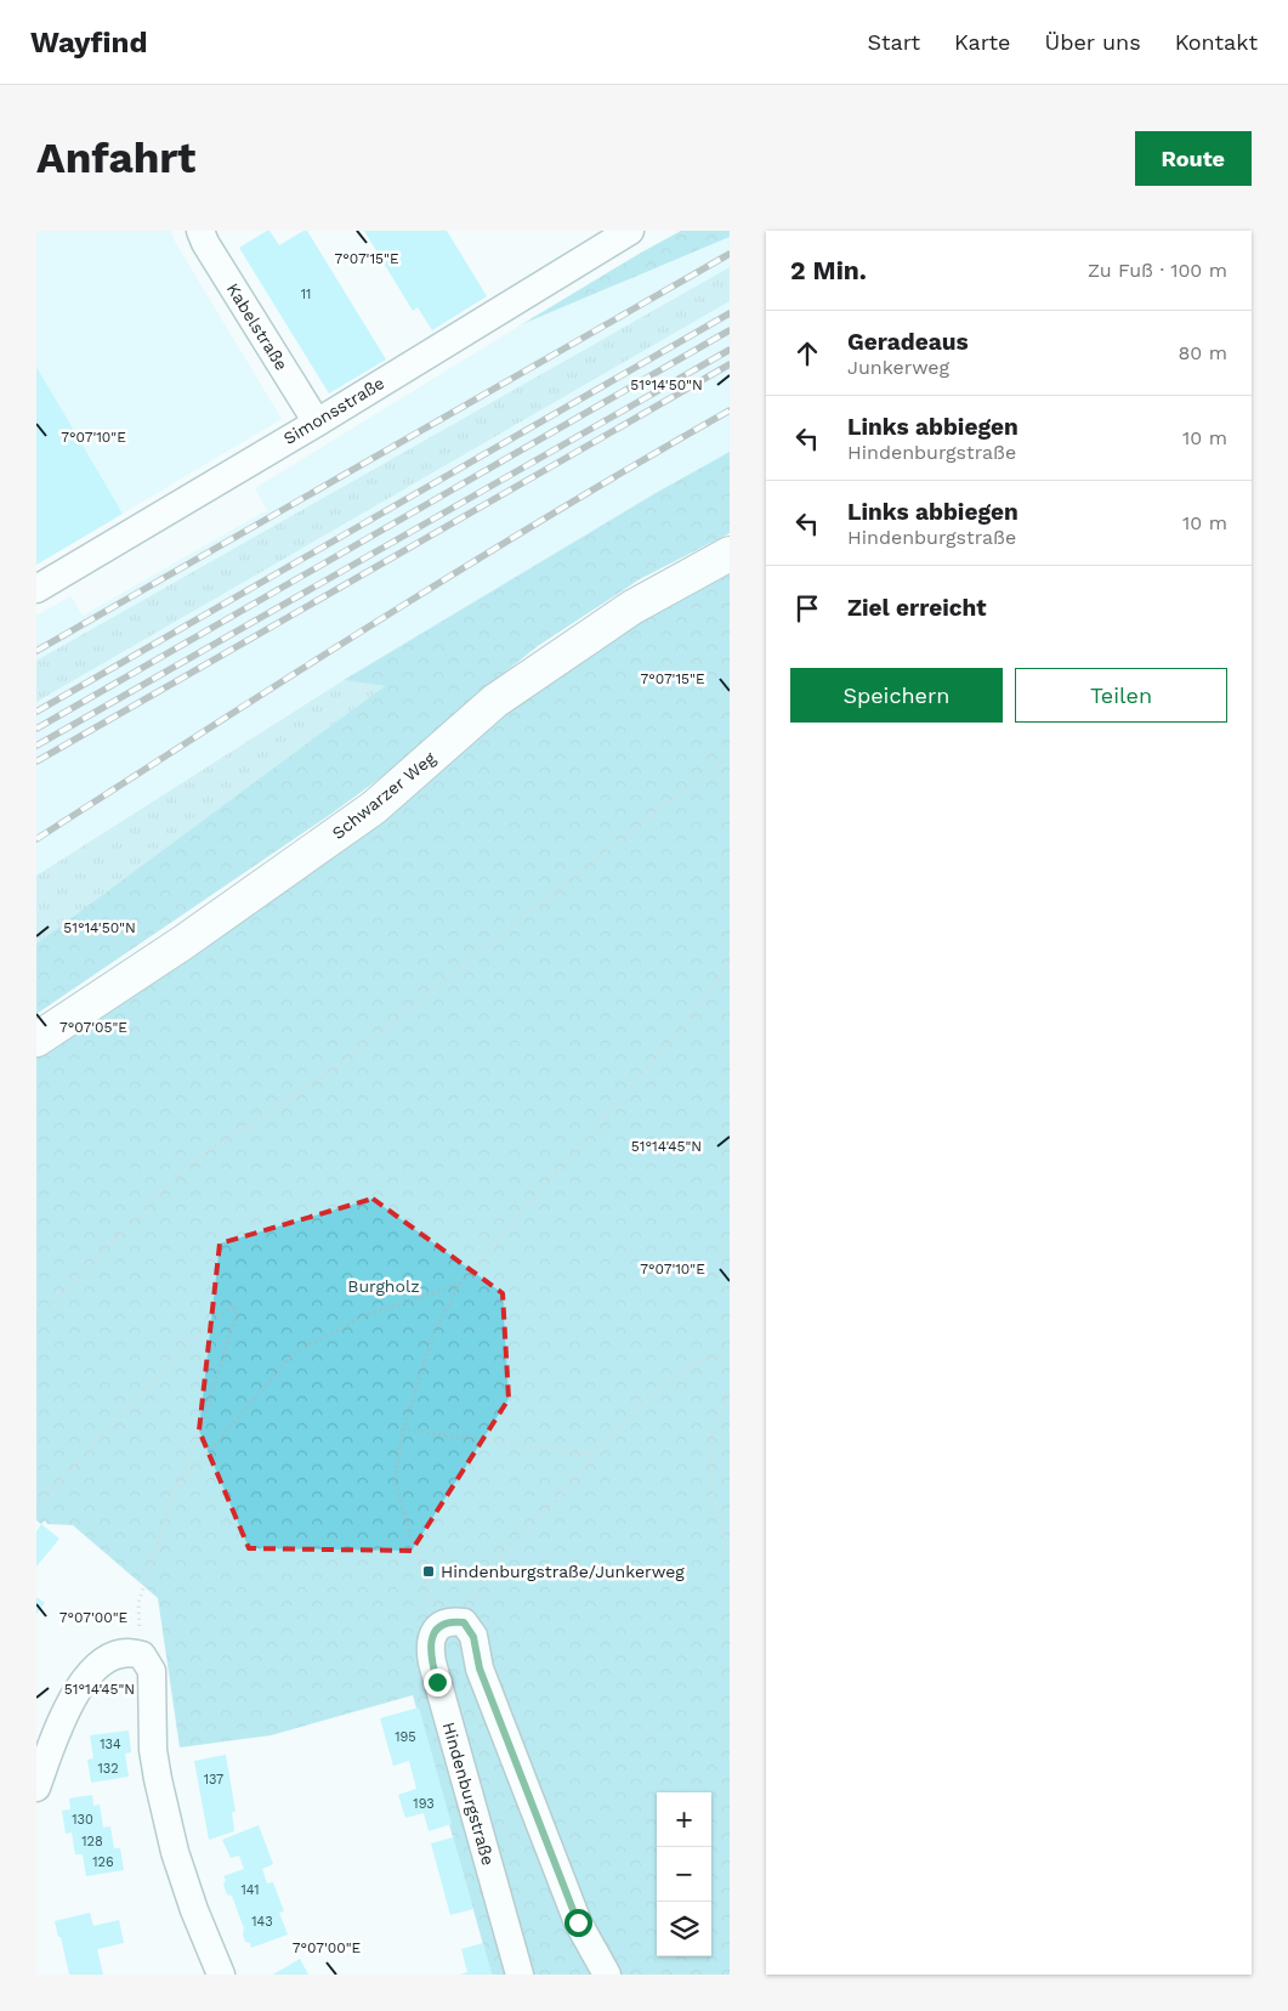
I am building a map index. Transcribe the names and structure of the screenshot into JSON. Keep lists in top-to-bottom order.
{
  "streets": {
    "street": [
      "Kabelstraße",
      "Simonsstraße",
      "Schwarzer Weg",
      "Hindenburgstraße"
    ]
  },
  "crossings": [
    ["Kabelstraße", "Simonsstraße"]
  ],
  "parks": ["Burgholz"],
  "places": {
    "transit": ["Hindenburgstraße/Junkerweg"]
  },
  "house_numbers": [
    "11",
    "195",
    "134",
    "132",
    "137",
    "193",
    "130",
    "128",
    "126",
    "141",
    "143"
  ],
  "page": {
    "header": "Wayfind",
    "nav": [
      "Start",
      "Karte",
      "Über uns",
      "Kontakt"
    ],
    "buttons": [
      "Route",
      ["Speichern", "Teilen"]
    ],
    "title": "Anfahrt",
    "heading": ["2 Min.", "Zu Fuß · 100 m"],
    "list": [
      ["Geradeaus", "Junkerweg", "80 m"],
      ["Links abbiegen", "Hindenburgstraße", "10 m"],
      ["Links abbiegen", "Hindenburgstraße", "10 m"],
      "Ziel erreicht"
    ],
    "map_buttons": ["+", "−"]
  },
  "coordinates": [
    "7°07'15\"E",
    "51°14'50\"N",
    "7°07'10\"E",
    "7°07'05\"E",
    "51°14'45\"N",
    "7°07'00\"E"
  ]
}
